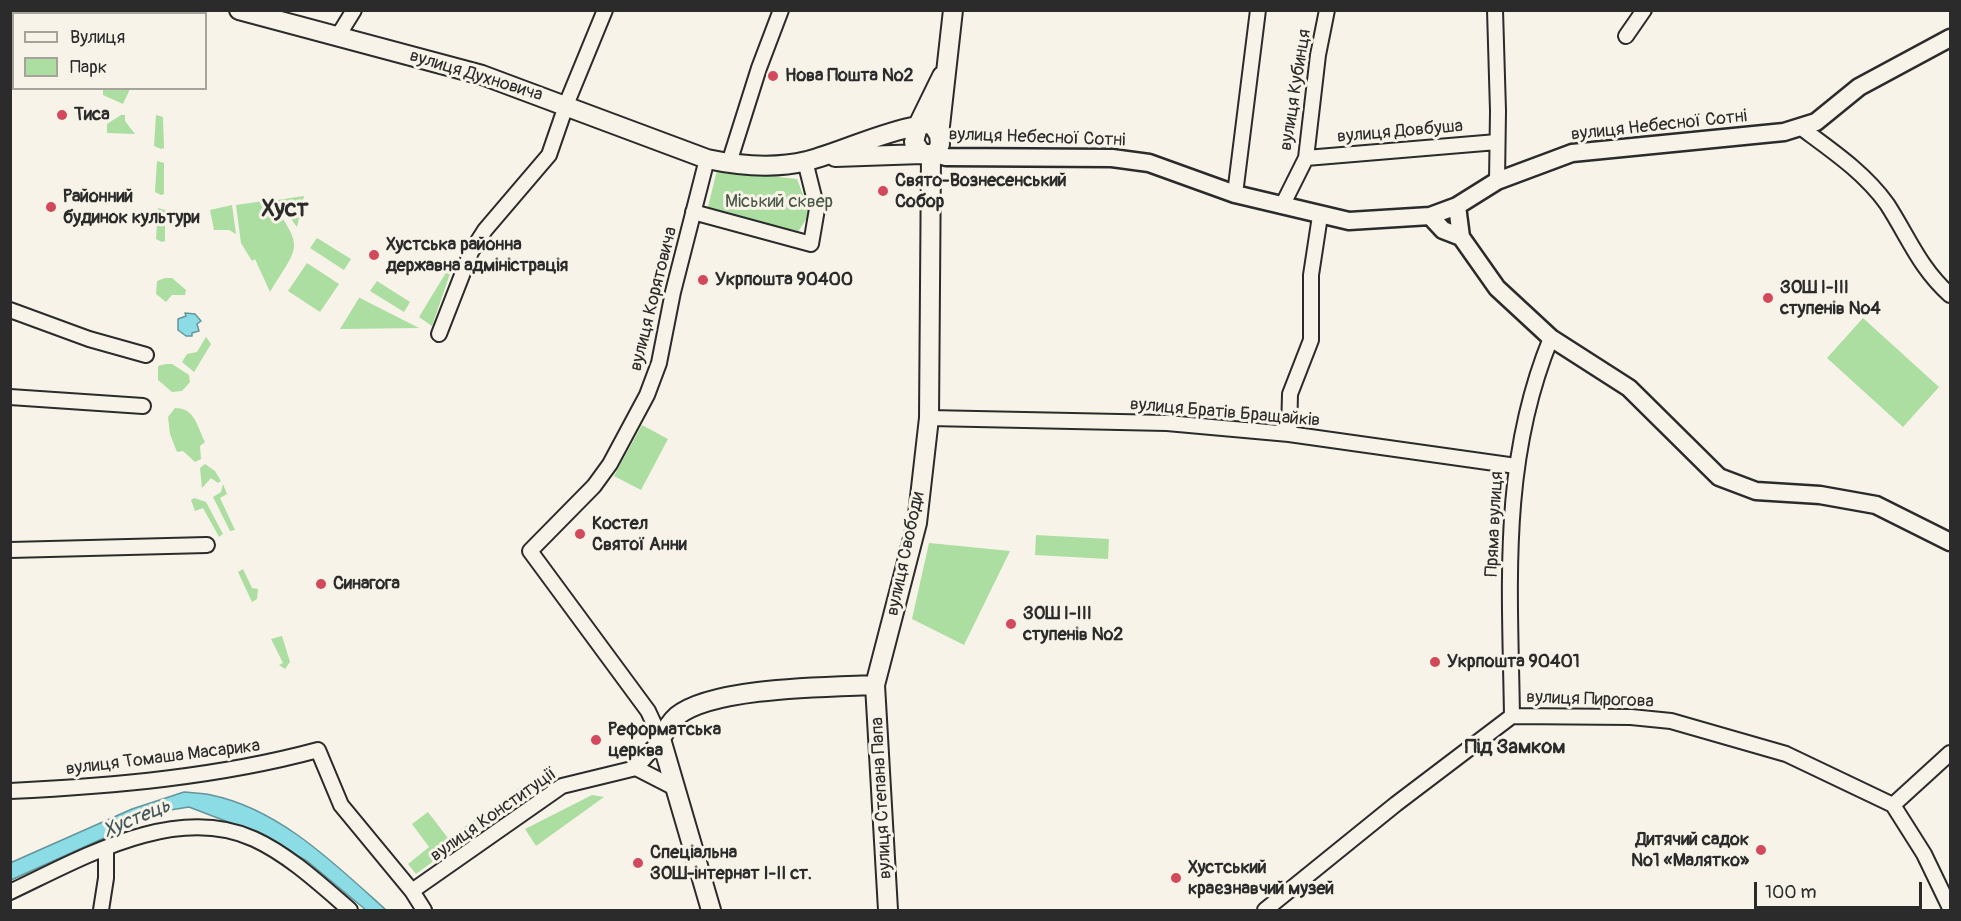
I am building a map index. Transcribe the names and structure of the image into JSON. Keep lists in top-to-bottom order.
{
  "streets": {
    "main road": ["вулиця Духновича", "вулиця Свободи", "вулиця Степана Папа"],
    "street": [
      "вулиця Кубинця",
      "вулиця Небесної Сотні",
      "вулиця Довбуша",
      "вулиця Корятовича",
      "вулиця Братів Бращайків",
      "Пряма вулиця",
      "вулиця Пирогова",
      "вулиця Томаша Масарика",
      "вулиця Конституції"
    ]
  },
  "crossings": [
    ["вулиця Духновича", "вулиця Корятовича"],
    ["вулиця Кубинця", "вулиця Небесної Сотні"],
    ["вулиця Кубинця", "вулиця Довбуша"],
    ["вулиця Небесної Сотні", "вулиця Свободи"],
    ["вулиця Братів Бращайків", "Пряма вулиця"],
    ["вулиця Братів Бращайків", "вулиця Свободи"],
    ["Пряма вулиця", "вулиця Пирогова"],
    ["вулиця Свободи", "вулиця Степана Папа"],
    ["вулиця Томаша Масарика", "вулиця Конституції"]
  ],
  "districts": ["Хуст", "Під Замком"],
  "water": ["Хустець"],
  "parks": ["Міський сквер"],
  "places": [
    "Нова Пошта №2",
    "Тиса",
    "Свято-Вознесенський Собор",
    "Районний будинок культури",
    "Хустська районна державна адміністрація",
    "Укрпошта 90400",
    "ЗОШ І-ІІІ ступенів №4",
    "Костел Святої Анни",
    "Синагога",
    "ЗОШ І-ІІІ ступенів №2",
    "Укрпошта 90401",
    "Реформатська церква",
    "Дитячий садок №1 «Малятко»",
    "Спеціальна ЗОШ-інтернат І-ІІ ст.",
    "Хустський краєзнавчий музей"
  ],
  "legend": ["Вулиця", "Парк"],
  "scale_bar": "100 m"
}
